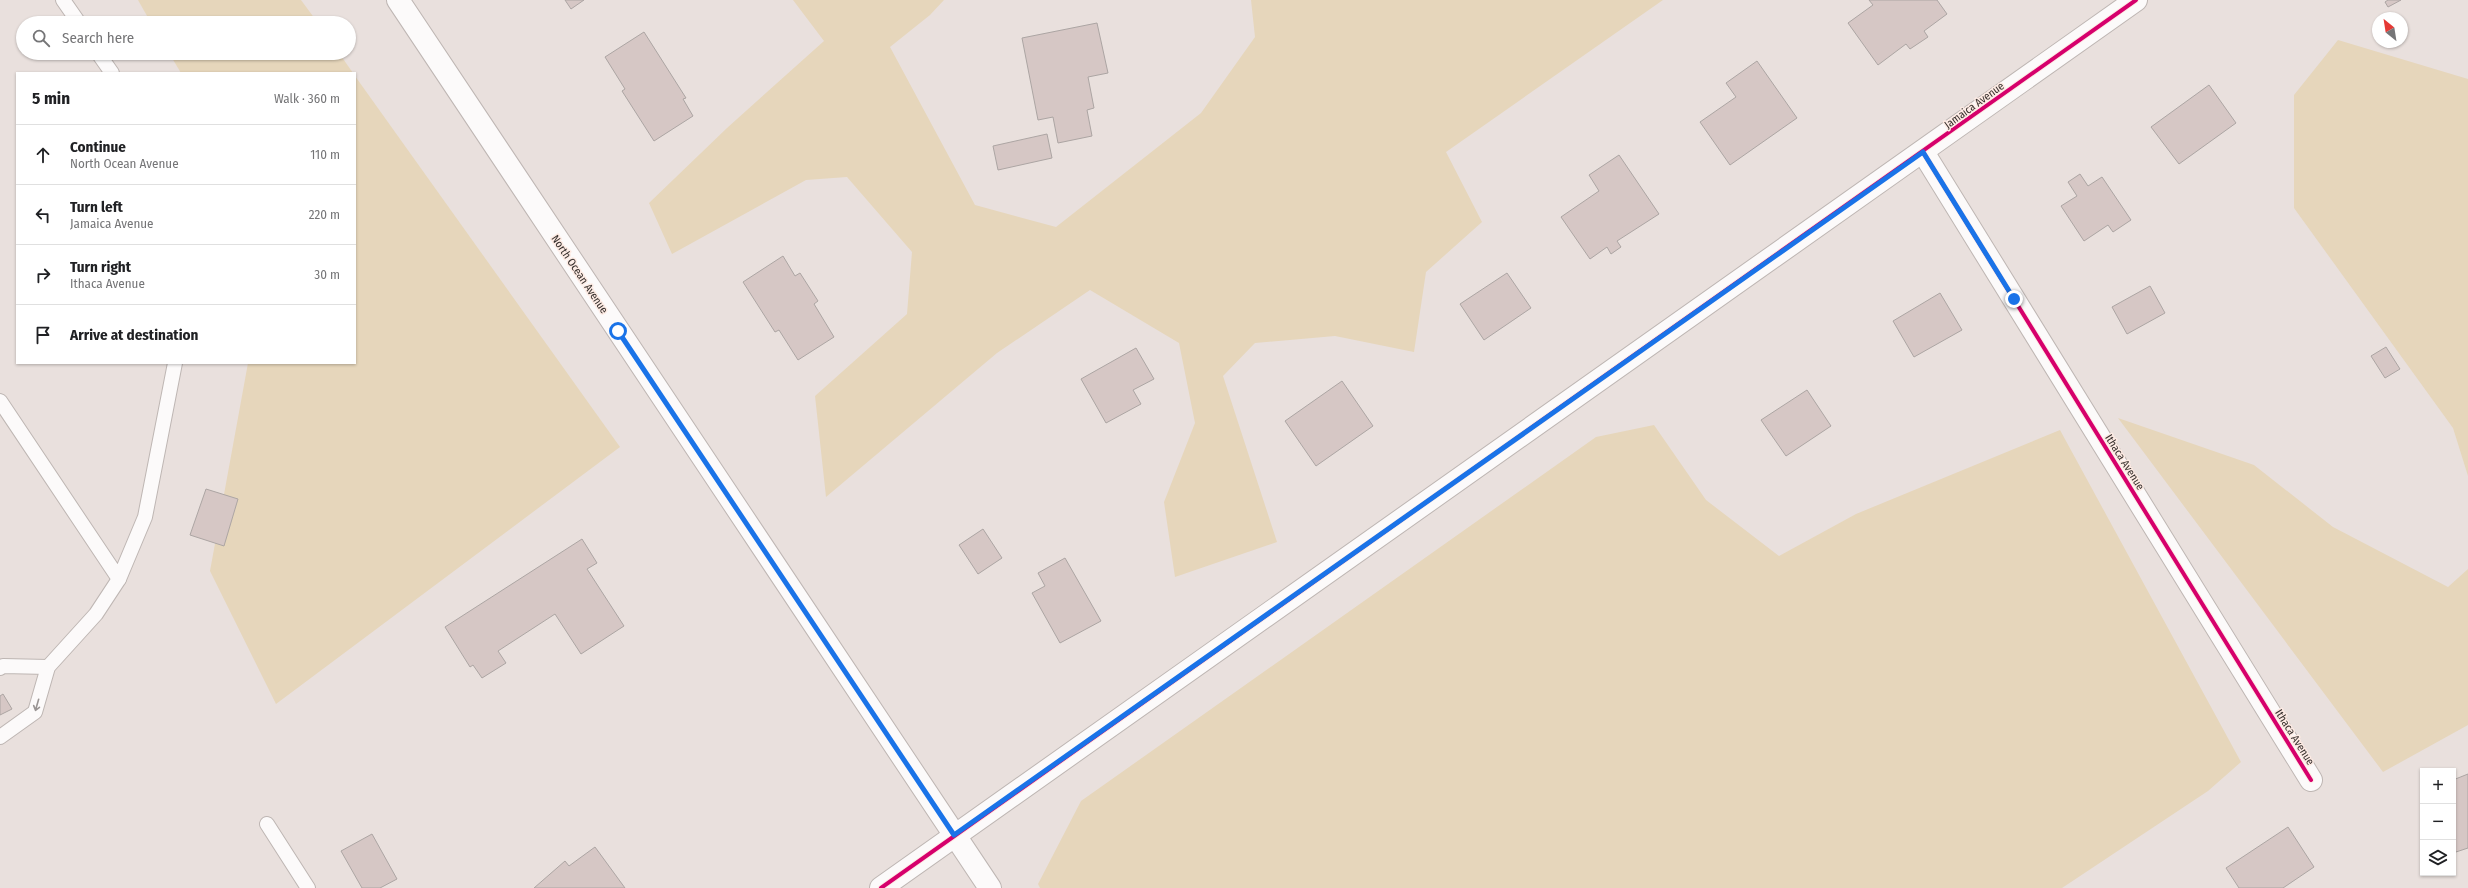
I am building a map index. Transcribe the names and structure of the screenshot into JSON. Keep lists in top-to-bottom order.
{
  "streets": {
    "street": ["Jamaica Avenue", "North Ocean Avenue", "Ithaca Avenue"]
  },
  "crossings": [
    ["Jamaica Avenue", "North Ocean Avenue"],
    ["Jamaica Avenue", "Ithaca Avenue"]
  ],
  "north": "top left",
  "page": {
    "search": "Search here",
    "heading": ["5 min", "Walk · 360 m"],
    "list": [
      ["Continue", "North Ocean Avenue", "110 m"],
      ["Turn left", "Jamaica Avenue", "220 m"],
      ["Turn right", "Ithaca Avenue", "30 m"],
      "Arrive at destination"
    ],
    "map_buttons": ["+", "−"]
  }
}
